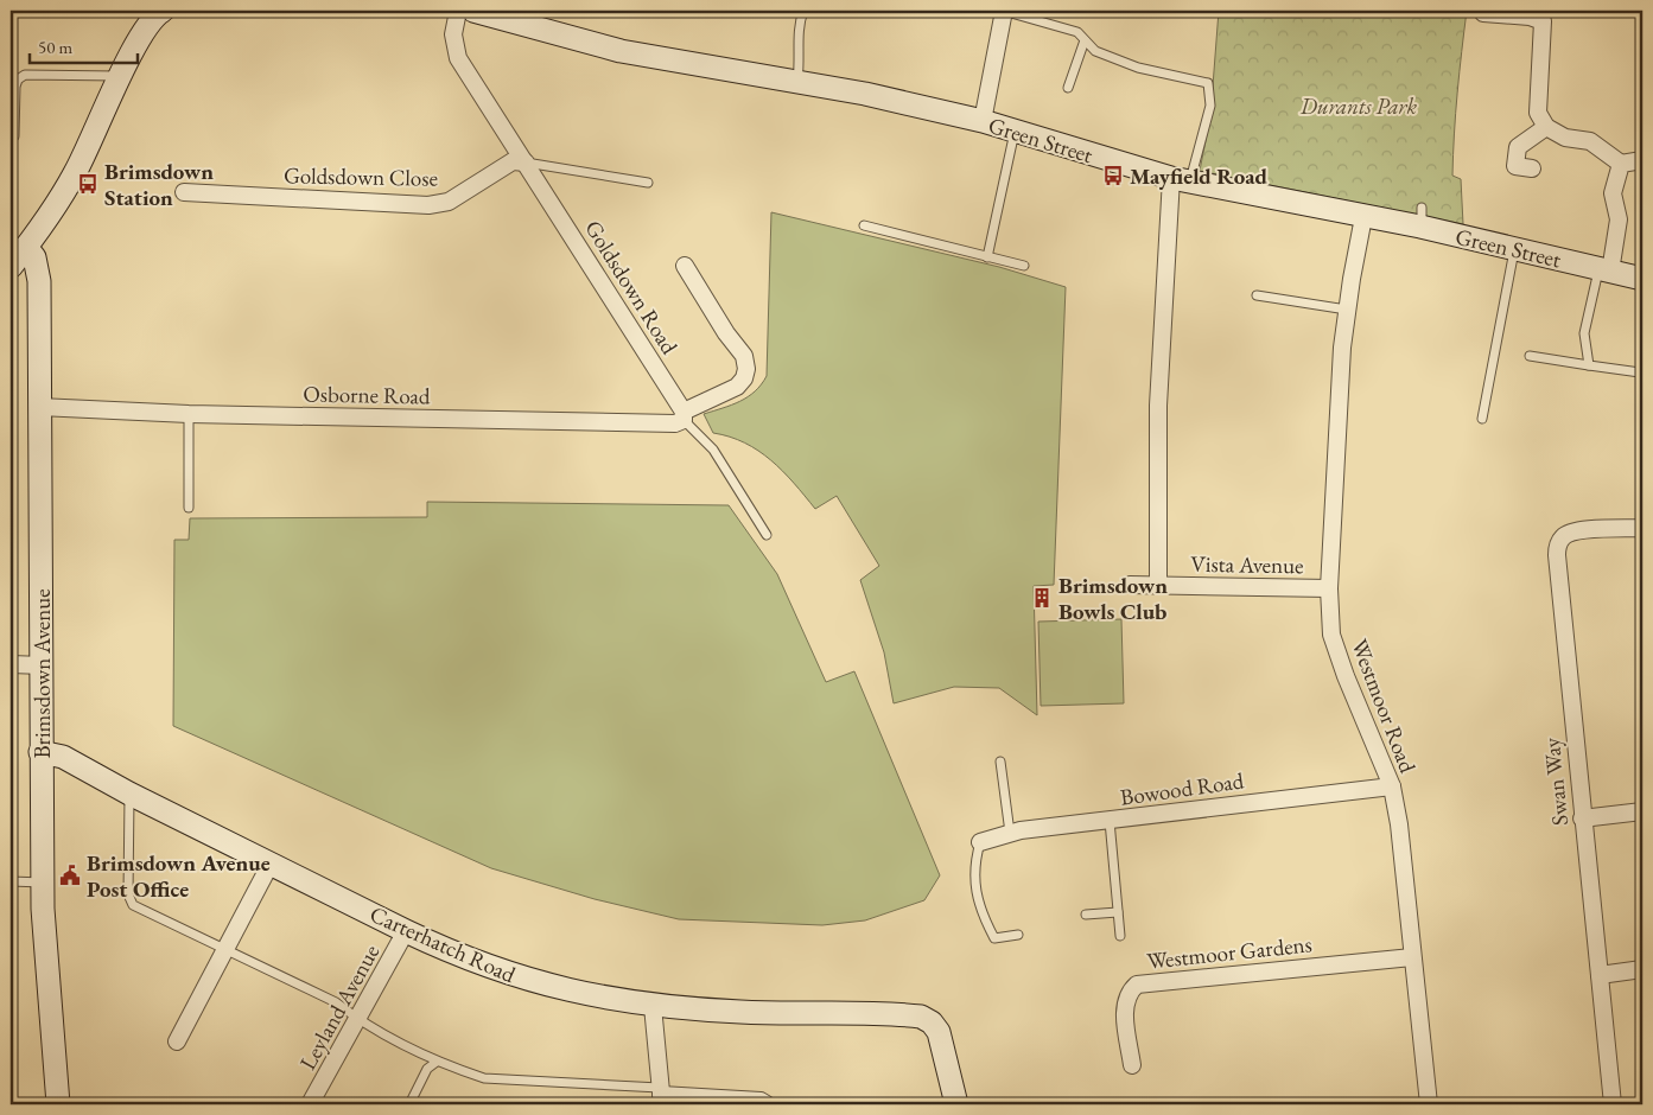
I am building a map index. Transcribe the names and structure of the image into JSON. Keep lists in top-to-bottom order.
{
  "streets": {
    "street": [
      "Green Street",
      "Goldsdown Close",
      "Goldsdown Road",
      "Osborne Road",
      "Vista Avenue",
      "Brimsdown Avenue",
      "Westmoor Road",
      "Swan Way",
      "Bowood Road",
      "Carterhatch Road",
      "Westmoor Gardens",
      "Leyland Avenue"
    ]
  },
  "crossings": [
    ["Green Street", "Westmoor Road"],
    ["Goldsdown Close", "Goldsdown Road"],
    ["Goldsdown Road", "Osborne Road"],
    ["Osborne Road", "Brimsdown Avenue"],
    ["Vista Avenue", "Westmoor Road"],
    ["Brimsdown Avenue", "Carterhatch Road"],
    ["Westmoor Road", "Bowood Road"],
    ["Westmoor Road", "Westmoor Gardens"],
    ["Carterhatch Road", "Leyland Avenue"]
  ],
  "parks": ["Durants Park"],
  "places": {
    "bus stop": ["Mayfield Road", "Brimsdown Station"],
    "building": ["Brimsdown Bowls Club"],
    "public building": ["Brimsdown Avenue Post Office"]
  },
  "scale_bar": "50 m"
}
